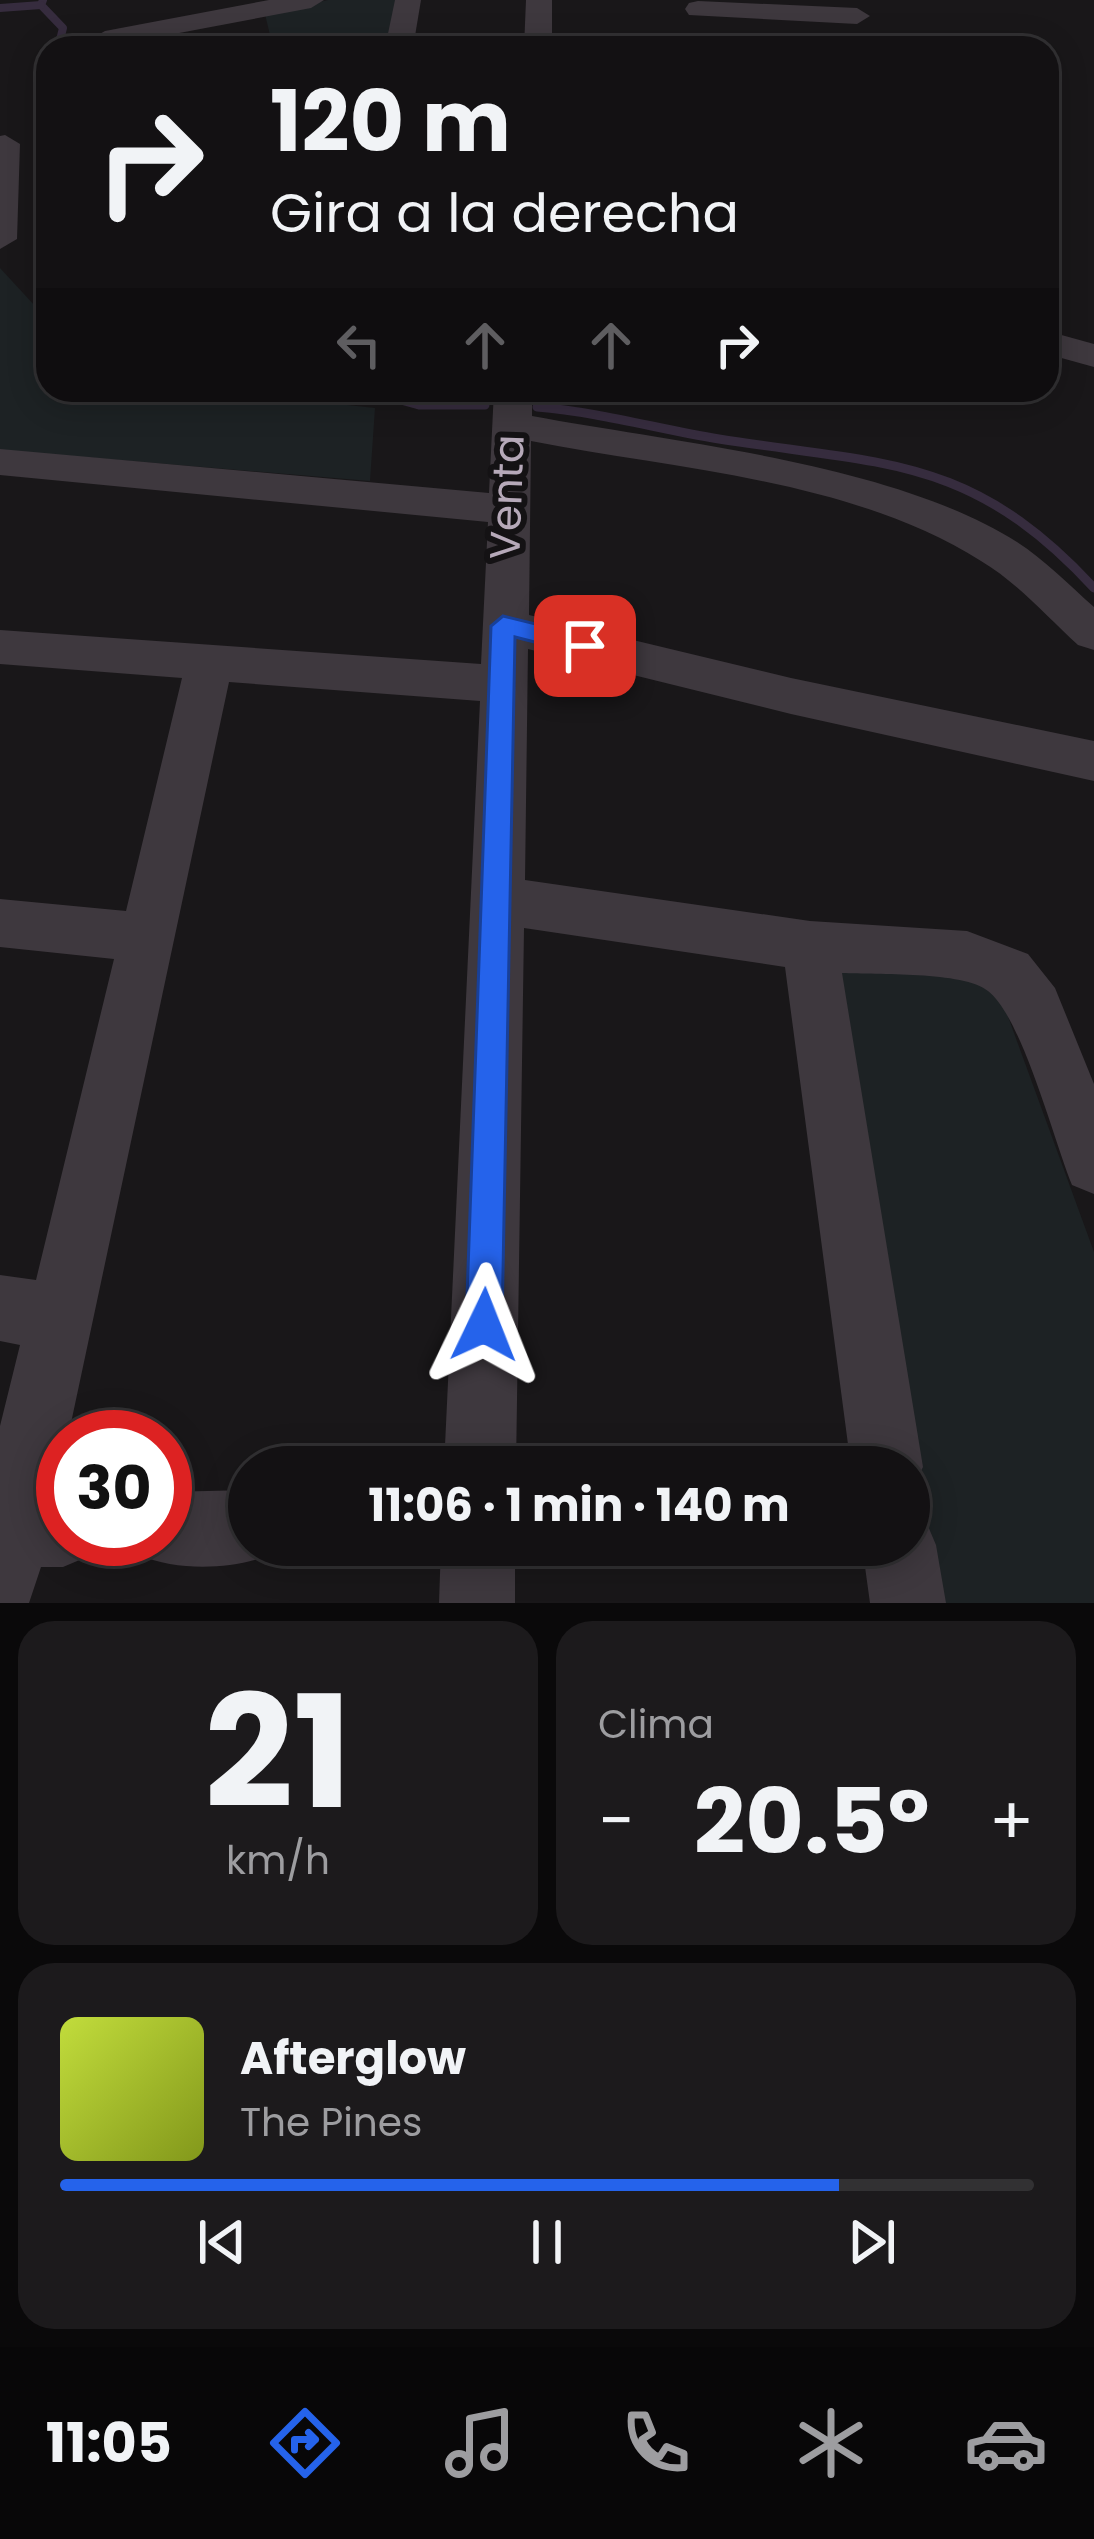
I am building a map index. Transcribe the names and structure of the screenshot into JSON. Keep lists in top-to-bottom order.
{
  "streets": {
    "street": ["Venta"]
  },
  "page": {
    "turn": ["120 m", "Gira a la derecha"],
    "limit": "30",
    "trip": "11:06 · 1 min · 140 m",
    "tile": [
      ["21", "km/h"],
      "Clima"
    ],
    "heat": ["−", "20.5°", "+"],
    "song": ["Afterglow", "The Pines"],
    "tabs": "11:05"
  }
}
